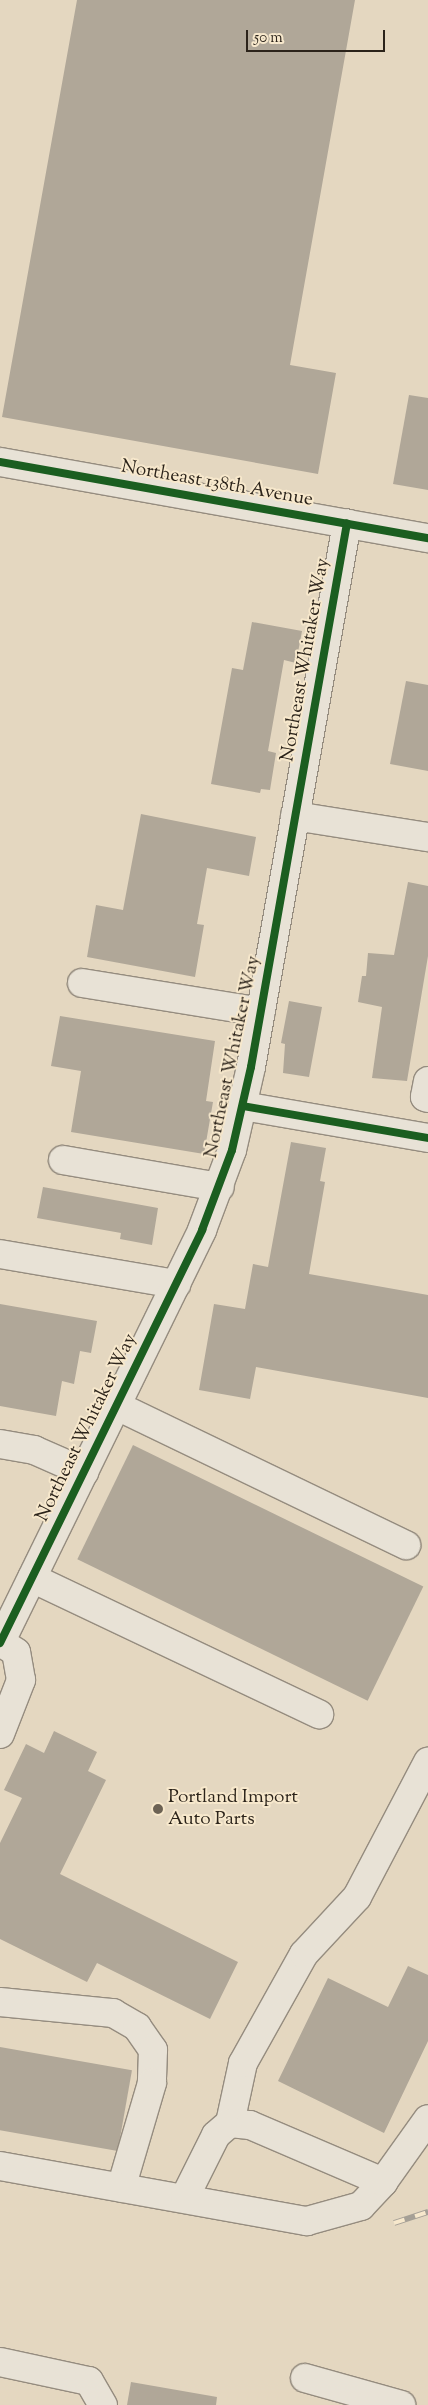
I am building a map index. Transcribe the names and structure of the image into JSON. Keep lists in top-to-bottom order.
{
  "streets": {
    "street": ["Northeast 138th Avenue", "Northeast Whitaker Way"]
  },
  "crossings": [
    ["Northeast 138th Avenue", "Northeast Whitaker Way"]
  ],
  "places": ["Portland Import Auto Parts"],
  "scale_bar": "50 m"
}
